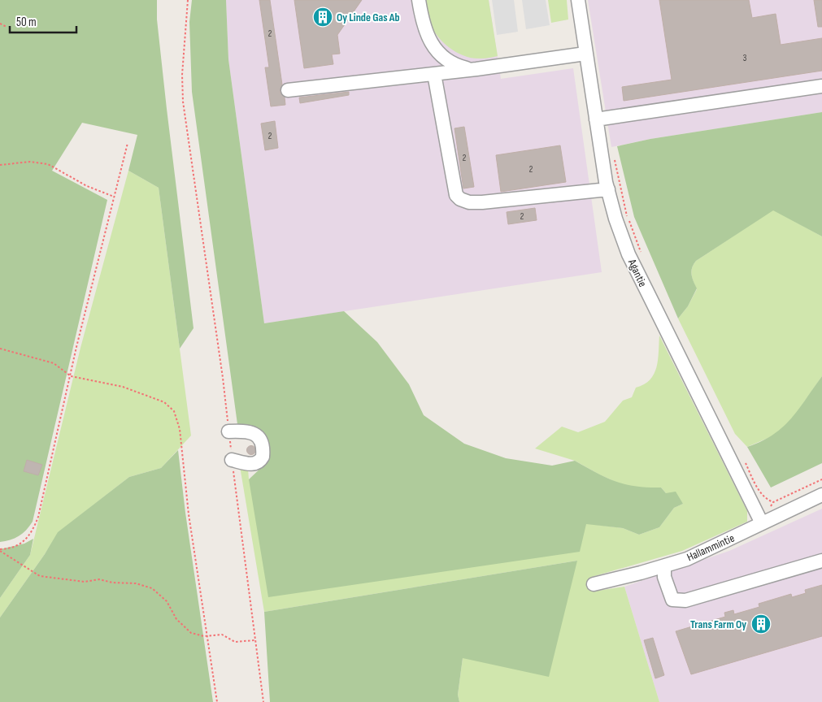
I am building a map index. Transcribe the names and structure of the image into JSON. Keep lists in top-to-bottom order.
{
  "streets": {
    "street": ["Agantie", "Hallammintie"]
  },
  "crossings": [
    ["Agantie", "Hallammintie"]
  ],
  "places": {
    "building": ["Oy Linde Gas Ab", "Trans Farm Oy"]
  },
  "house_numbers": [
    "2",
    "3",
    "2",
    "2",
    "2",
    "2"
  ],
  "scale_bar": "50 m"
}
